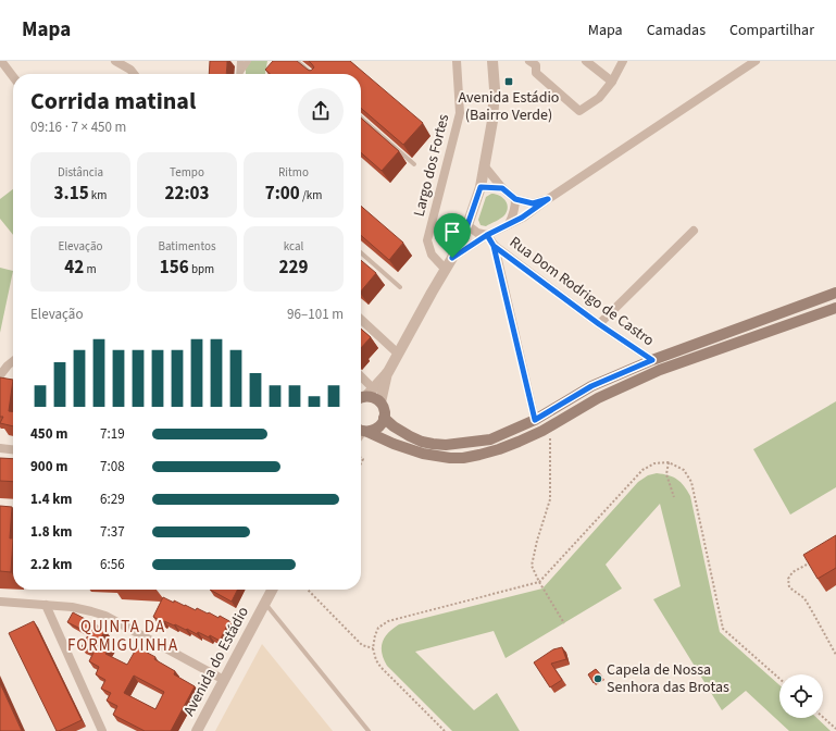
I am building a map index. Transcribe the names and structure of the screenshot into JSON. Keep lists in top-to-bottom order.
{
  "streets": {
    "street": ["Largo dos Fortes", "Rua Dom Rodrigo de Castro", "Avenida do Estádio"]
  },
  "districts": ["QUINTA DA FORMIGUINHA"],
  "places": {
    "transit": ["Avenida Estádio (Bairro Verde)"],
    "other": ["Capela de Nossa Senhora das Brotas"]
  },
  "page": {
    "header": "Mapa",
    "nav": ["Mapa", "Camadas", "Compartilhar"],
    "heading": ["Corrida matinal", "09:16 · 7 × 450 m"],
    "stats": [
      ["Distância", "3.15 km"],
      ["Tempo", "22:03"],
      ["Ritmo", "7:00 /km"],
      ["Elevação", "42 m"],
      ["Batimentos", "156 bpm"],
      ["kcal", "229"]
    ],
    "chart": ["Elevação", "96–101 m"],
    "list": [
      {
        "name": "450 m",
        "note": "7:19"
      },
      {
        "name": "900 m",
        "note": "7:08"
      },
      {
        "name": "1.4 km",
        "note": "6:29"
      },
      {
        "name": "1.8 km",
        "note": "7:37"
      },
      {
        "name": "2.2 km",
        "note": "6:56"
      }
    ]
  }
}
